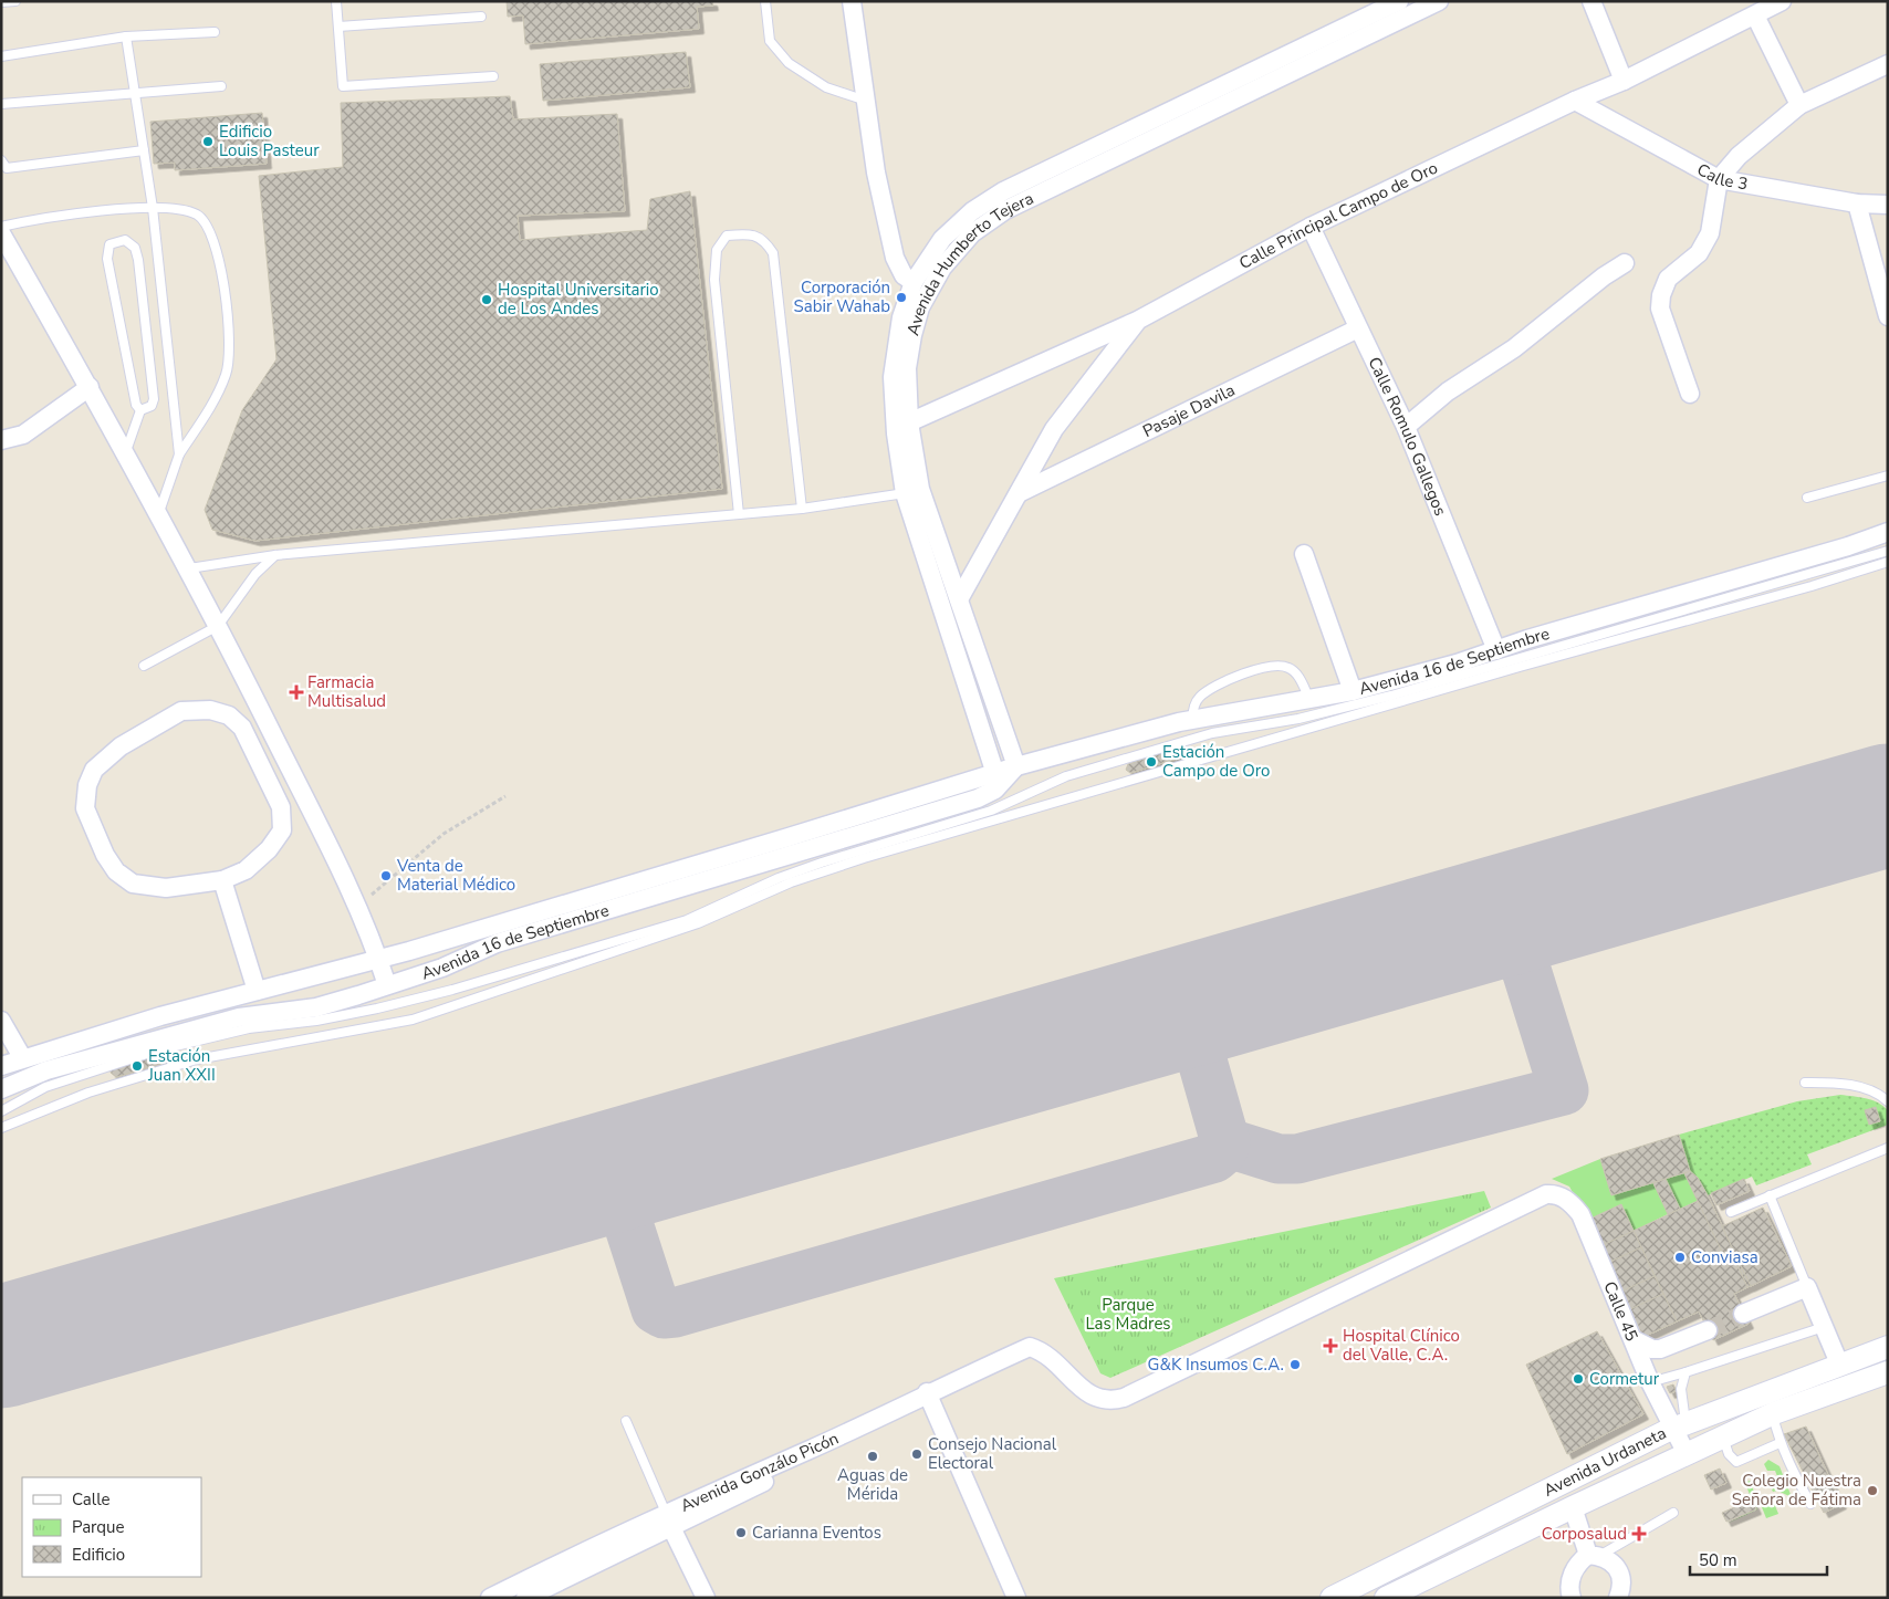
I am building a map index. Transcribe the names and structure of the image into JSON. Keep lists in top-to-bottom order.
{
  "streets": {
    "street": [
      "Calle 3",
      "Calle Principal Campo de Oro",
      "Avenida Humberto Tejera",
      "Pasaje Davila",
      "Calle Romulo Gallegos",
      "Avenida 16 de Septiembre",
      "Calle 45",
      "Avenida Urdaneta",
      "Avenida Gonzálo Picón"
    ]
  },
  "crossings": [
    ["Calle 3", "Calle Principal Campo de Oro"],
    ["Calle Principal Campo de Oro", "Avenida Humberto Tejera"],
    ["Calle Principal Campo de Oro", "Calle Romulo Gallegos"],
    ["Avenida Humberto Tejera", "Avenida 16 de Septiembre"],
    ["Pasaje Davila", "Calle Romulo Gallegos"],
    ["Calle Romulo Gallegos", "Avenida 16 de Septiembre"],
    ["Calle 45", "Avenida Urdaneta"],
    ["Calle 45", "Avenida Gonzálo Picón"]
  ],
  "parks": ["Parque Las Madres"],
  "places": {
    "other": [
      "Edificio Louis Pasteur",
      "Corporación Sabir Wahab",
      "Hospital Universitario de Los Andes",
      "Estación Campo de Oro",
      "Venta de Material Médico",
      "Estación Juan XXII",
      "Conviasa",
      "G&K Insumos C.A.",
      "Cormetur",
      "Consejo Nacional Electoral",
      "Aguas de Mérida",
      "Colegio Nuestra Señora de Fátima",
      "Carianna Eventos"
    ],
    "health": ["Farmacia Multisalud", "Hospital Clínico del Valle, C.A.", "Corposalud"]
  },
  "legend": ["Calle", "Parque", "Edificio"],
  "scale_bar": "50 m"
}
